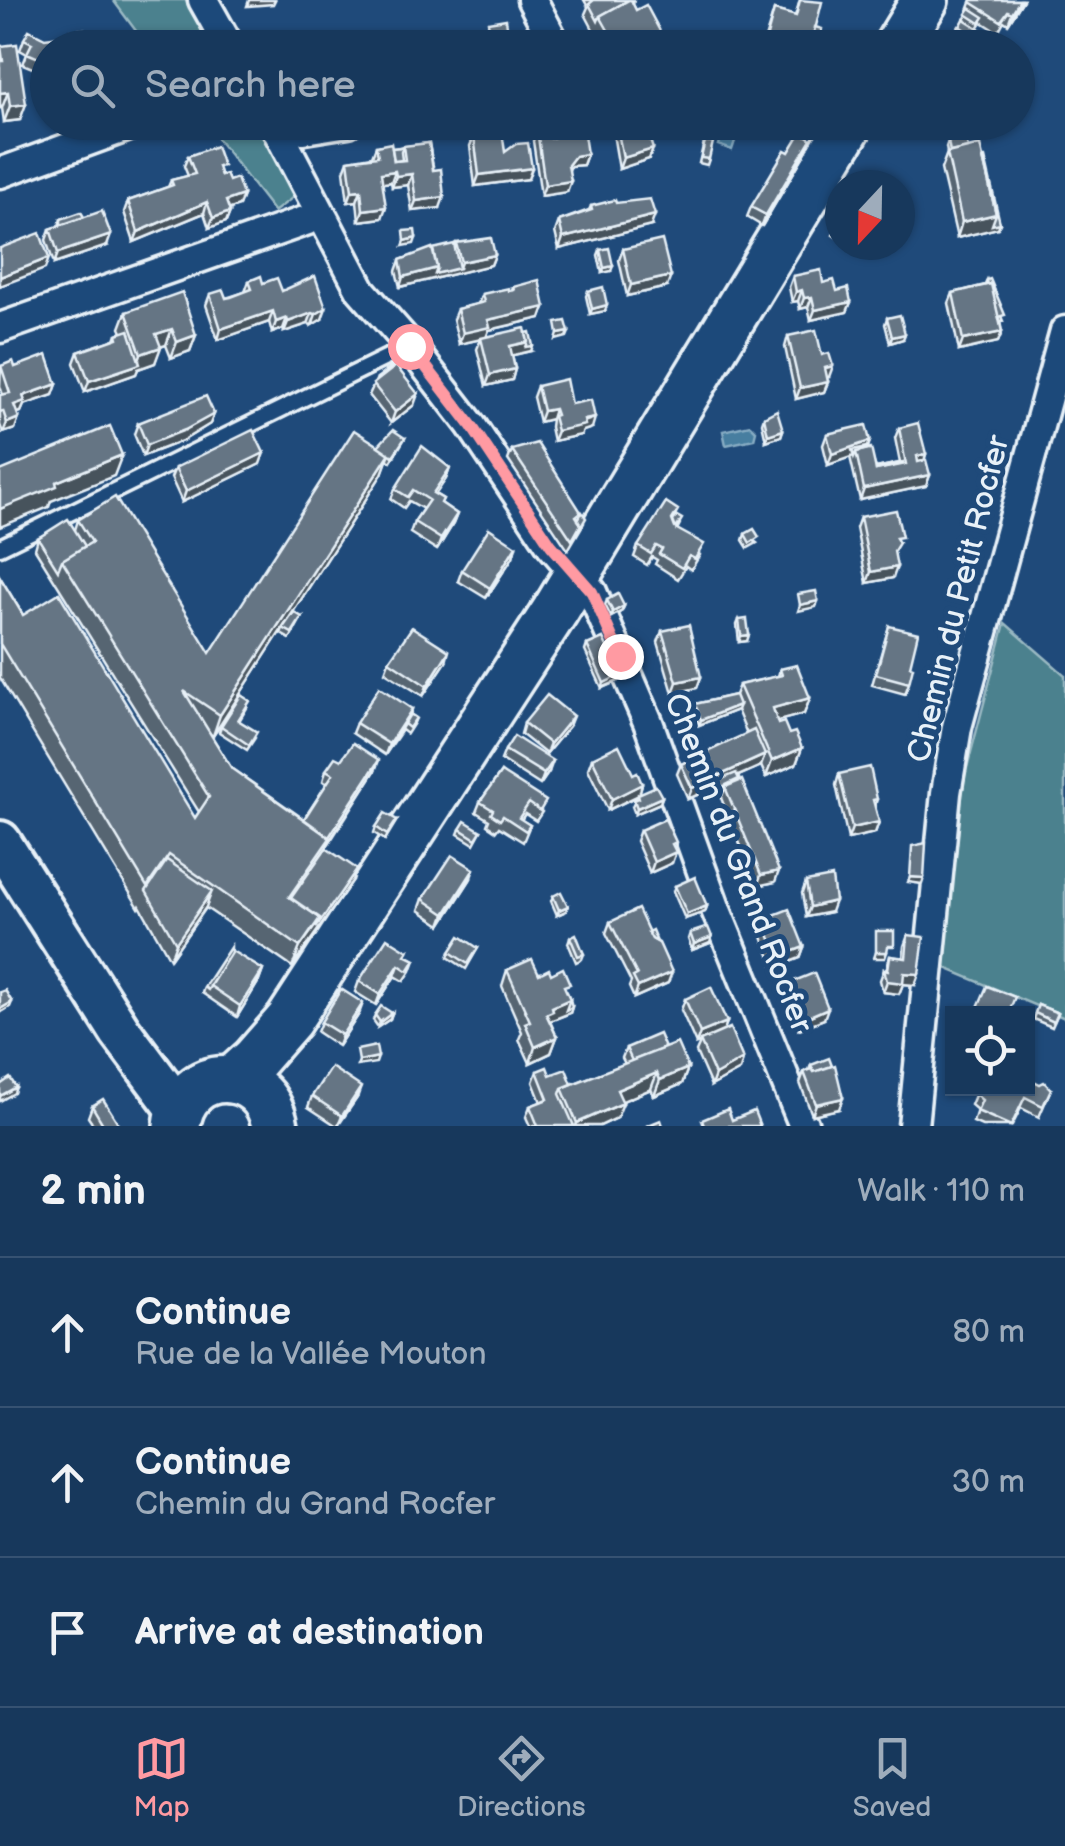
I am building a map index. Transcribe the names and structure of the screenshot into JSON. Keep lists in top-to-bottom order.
{
  "streets": {
    "street": ["Chemin du Petit Rocfer", "Chemin du Grand Rocfer"]
  },
  "north": "bottom",
  "page": {
    "search": "Search here",
    "heading": ["2 min", "Walk · 110 m"],
    "list": [
      ["Continue", "Rue de la Vallée Mouton", "80 m"],
      ["Continue", "Chemin du Grand Rocfer", "30 m"],
      "Arrive at destination"
    ],
    "nav": ["Map", "Directions", "Saved"]
  }
}
